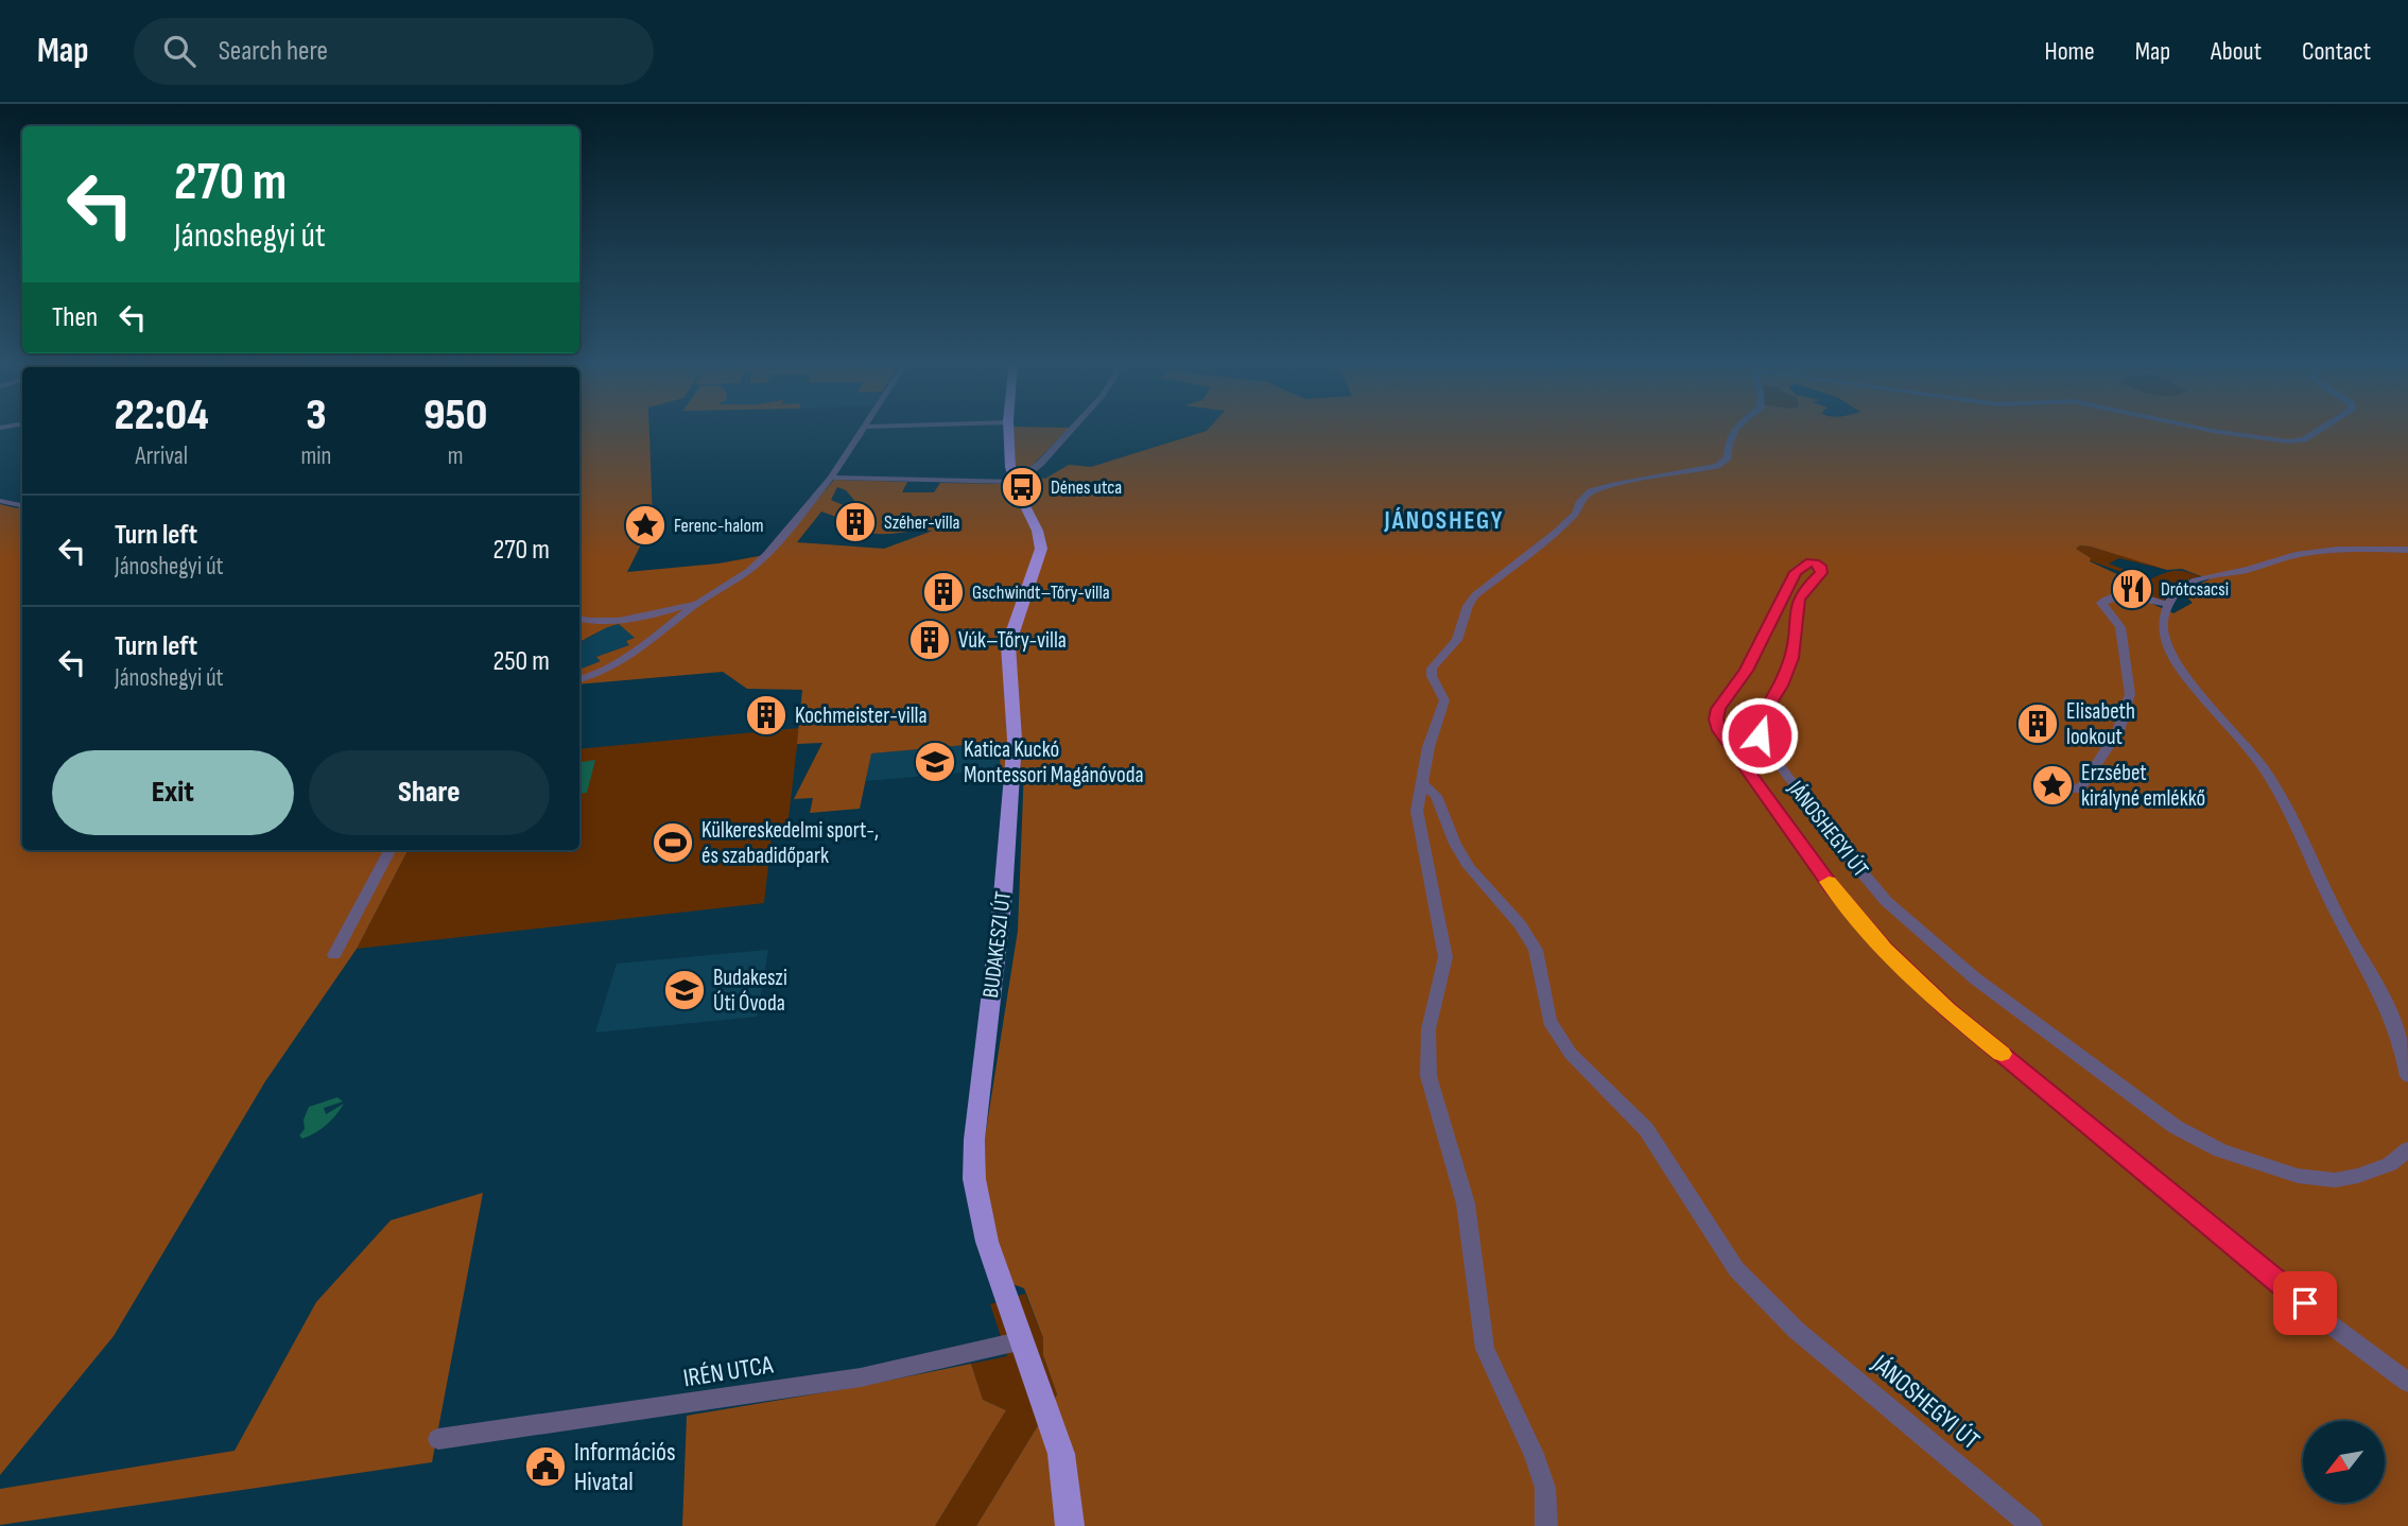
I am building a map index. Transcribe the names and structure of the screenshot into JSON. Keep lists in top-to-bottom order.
{
  "streets": {
    "main road": ["BUDAKESZI ÚT"],
    "street": ["JÁNOSHEGYI ÚT", "IRÉN UTCA"]
  },
  "crossings": [
    ["BUDAKESZI ÚT", "IRÉN UTCA"]
  ],
  "districts": ["JÁNOSHEGY"],
  "places": {
    "bus stop": ["Dénes utca"],
    "building": [
      "Széher-villa",
      "Gschwindt–Tőry-villa",
      "Vúk–Tőry-villa",
      "Kochmeister-villa",
      "Elisabeth lookout"
    ],
    "place": ["Ferenc-halom", "Erzsébet királyné emlékkő"],
    "restaurant": ["Drótcsacsi"],
    "school or university": ["Katica Kuckó Montessori Magánóvoda", "Budakeszi Úti Óvoda"],
    "sports": ["Külkereskedelmi sport-, és szabadidőpark"],
    "public building": ["Információs Hivatal"]
  },
  "north": "bottom left",
  "page": {
    "header": "Map",
    "search": "Search here",
    "nav": [
      "Home",
      "Map",
      "About",
      "Contact"
    ],
    "turn": ["270 m", "Jánoshegyi út"],
    "then": "Then",
    "eta": [
      "22:04",
      "Arrival",
      "3",
      "min",
      "950",
      "m"
    ],
    "list": [
      {
        "name": "Turn left",
        "note": "Jánoshegyi út",
        "value": "270 m"
      },
      {
        "name": "Turn left",
        "note": "Jánoshegyi út",
        "value": "250 m"
      }
    ],
    "buttons": ["Exit", "Share"]
  }
}
